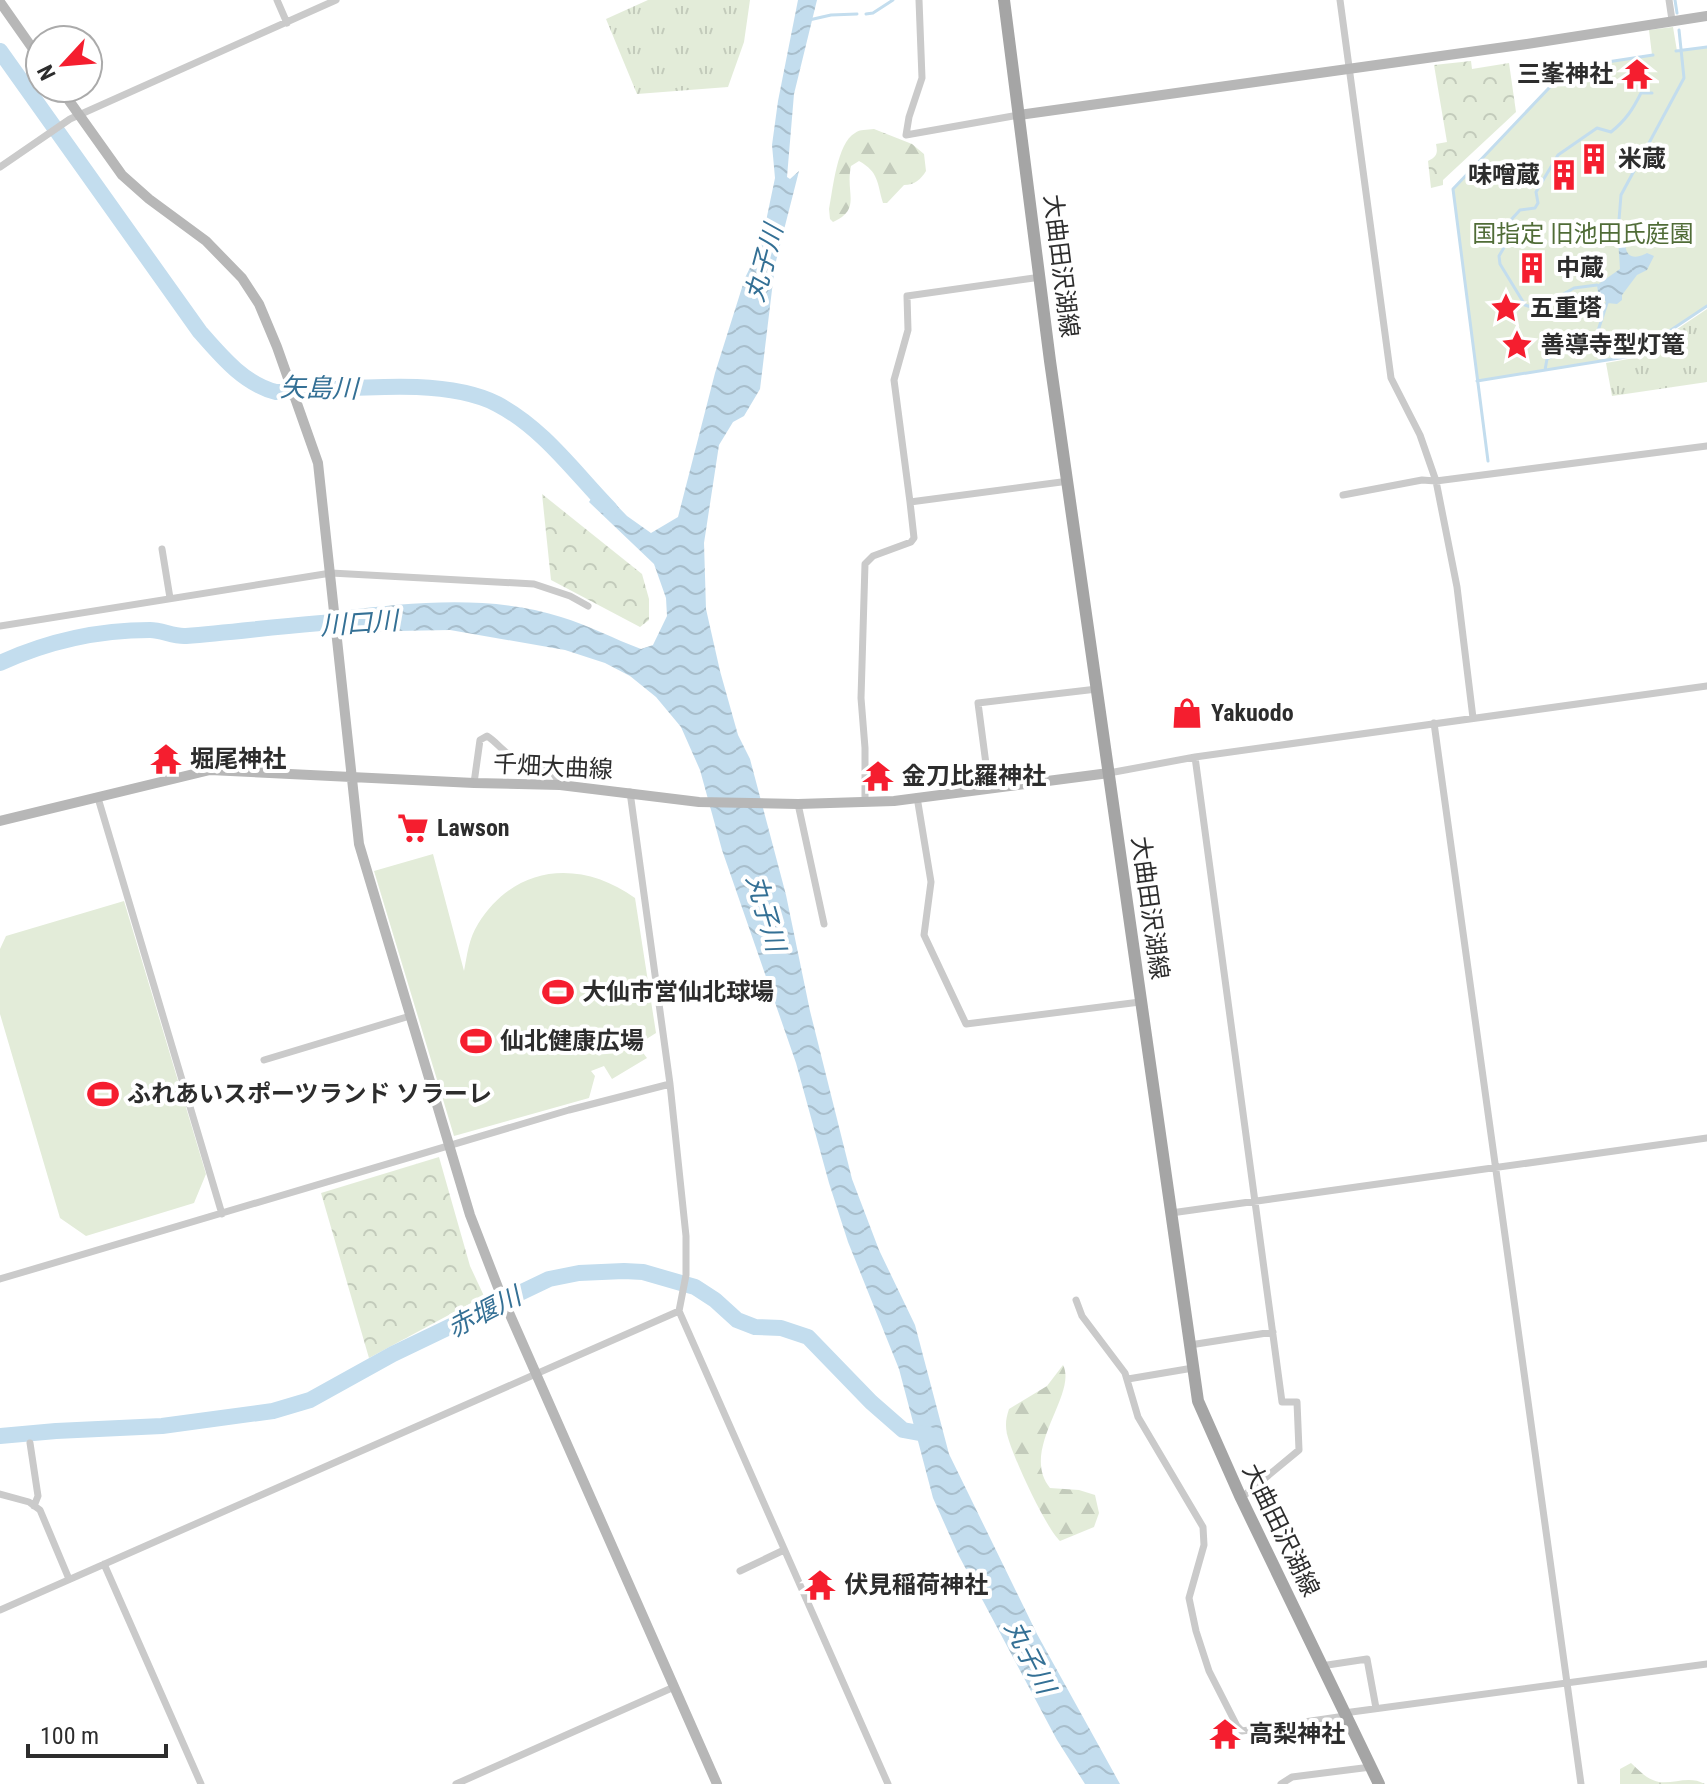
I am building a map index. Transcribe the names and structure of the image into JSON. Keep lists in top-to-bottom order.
{
  "streets": {
    "main road": ["大曲田沢湖線"],
    "street": ["千畑大曲線"]
  },
  "crossings": [
    ["大曲田沢湖線", "千畑大曲線"]
  ],
  "water": [
    "丸子川",
    "矢島川",
    "川口川",
    "赤堰川"
  ],
  "parks": ["国指定 旧池田氏庭園"],
  "places": {
    "temple": [
      "三峯神社",
      "堀尾神社",
      "金刀比羅神社",
      "伏見稲荷神社",
      "高梨神社"
    ],
    "building": ["米蔵", "味噌蔵", "中蔵"],
    "place": ["五重塔", "善導寺型灯篭"],
    "shop": ["Yakuodo"],
    "supermarket": ["Lawson"],
    "sports": ["大仙市営仙北球場", "仙北健康広場", "ふれあいスポーツランド ソラーレ"]
  },
  "scale_bar": "100 m",
  "north": "bottom left"
}
